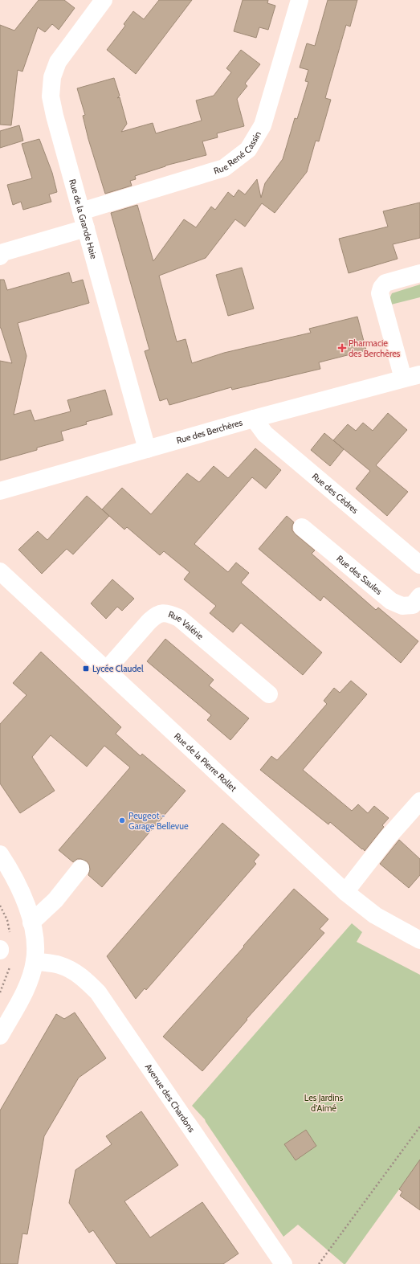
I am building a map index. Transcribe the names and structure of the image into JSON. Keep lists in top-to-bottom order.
{
  "streets": {
    "street": [
      "Rue René Cassin",
      "Rue de la Grande Haie",
      "Rue des Berchères",
      "Rue des Cèdres",
      "Rue des Saules",
      "Rue Valérie",
      "Rue de la Pierre Rollet",
      "Avenue des Chardons"
    ]
  },
  "crossings": [
    ["Rue René Cassin", "Rue de la Grande Haie"],
    ["Rue de la Grande Haie", "Rue des Berchères"],
    ["Rue des Berchères", "Rue des Cèdres"],
    ["Rue Valérie", "Rue de la Pierre Rollet"]
  ],
  "parks": ["Les Jardins d'Aimé"],
  "places": {
    "health": ["Pharmacie des Berchères"],
    "transit": ["Lycée Claudel"],
    "other": ["Peugeot - Garage Bellevue"]
  }
}
